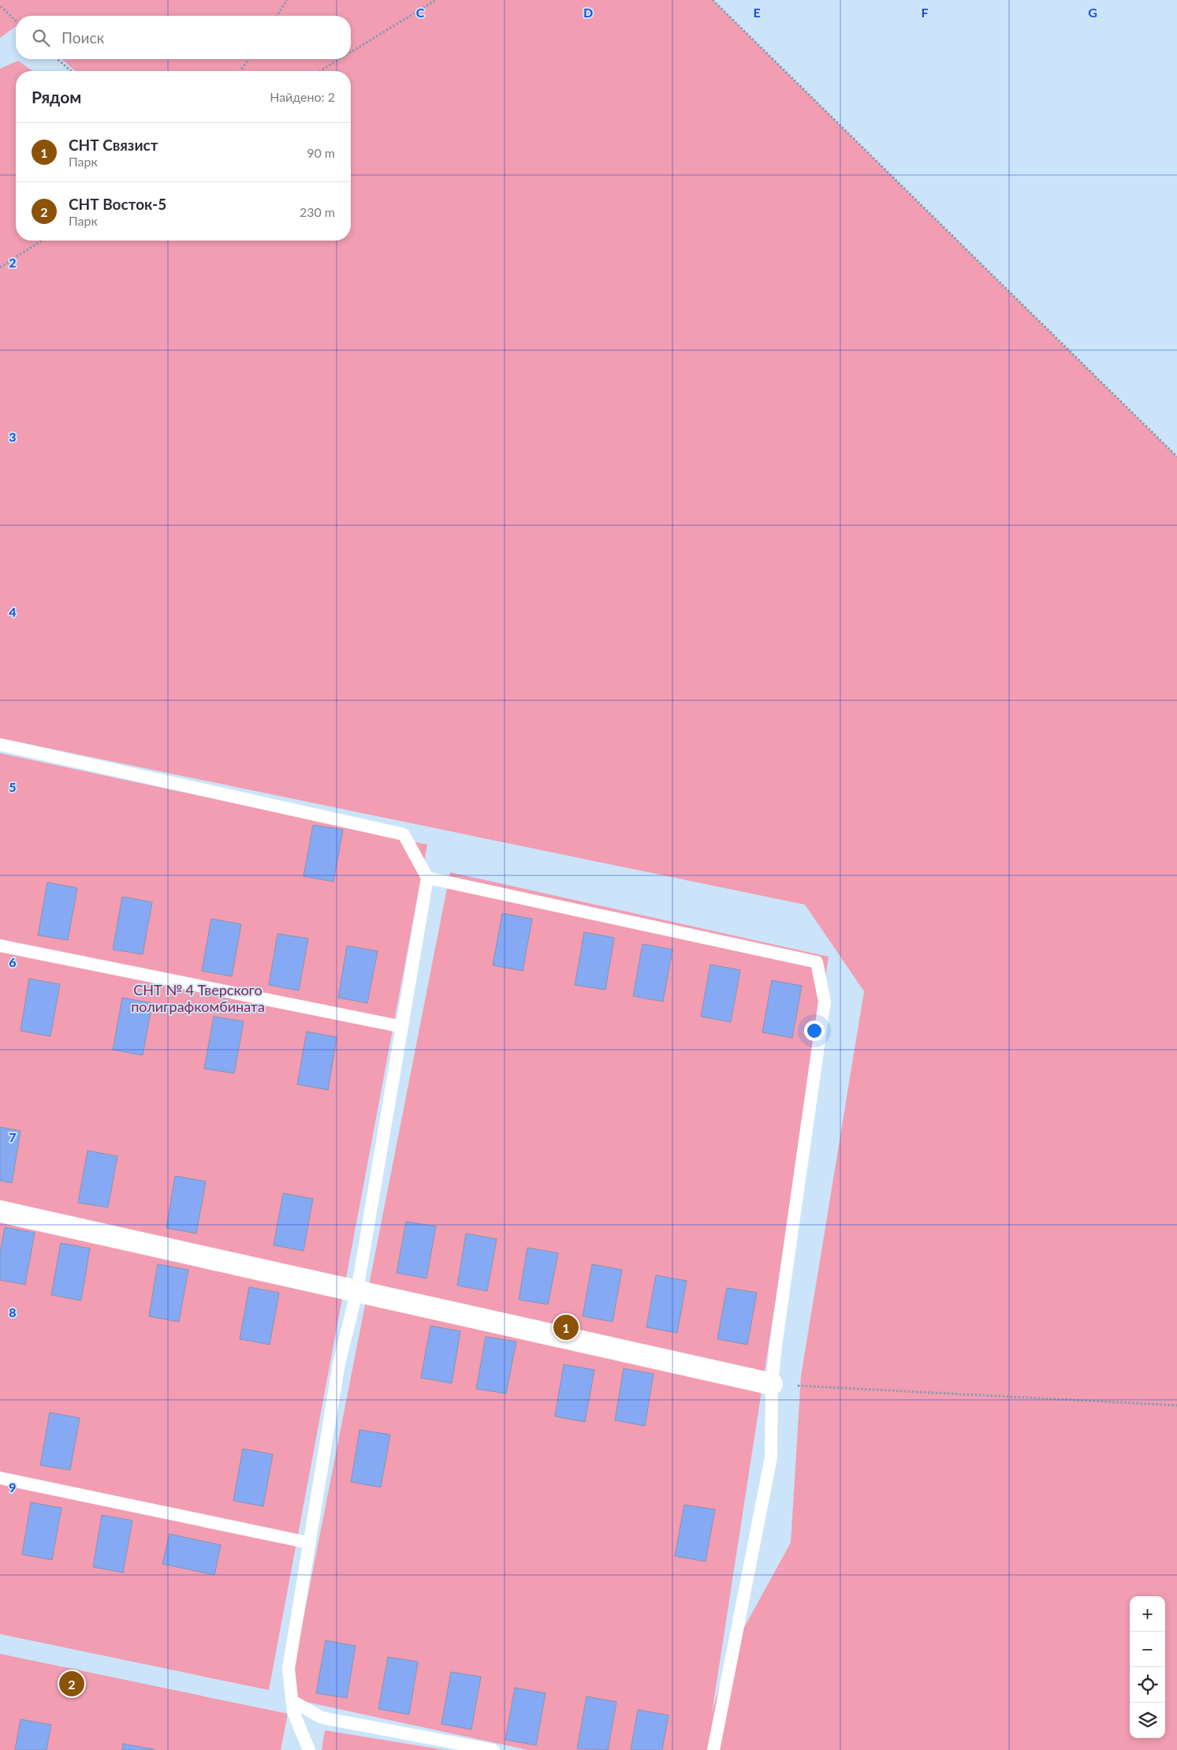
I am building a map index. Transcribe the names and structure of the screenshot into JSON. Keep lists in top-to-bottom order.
{
  "parks": ["СНТ № 4 Тверского полиграфкомбината"],
  "page": {
    "search": "Поиск",
    "heading": ["Рядом", "Найдено: 2"],
    "list": [
      {
        "mark": "1",
        "name": "СНТ Связист",
        "note": "Парк",
        "value": "90 m"
      },
      {
        "mark": "2",
        "name": "СНТ Восток-5",
        "note": "Парк",
        "value": "230 m"
      }
    ],
    "pins": ["1", "2"],
    "map_buttons": ["+", "−"]
  },
  "grid": {
    "columns": [
      "C",
      "D",
      "E",
      "F",
      "G"
    ],
    "rows": [
      "2",
      "3",
      "4",
      "5",
      "6",
      "7",
      "8",
      "9"
    ]
  }
}
